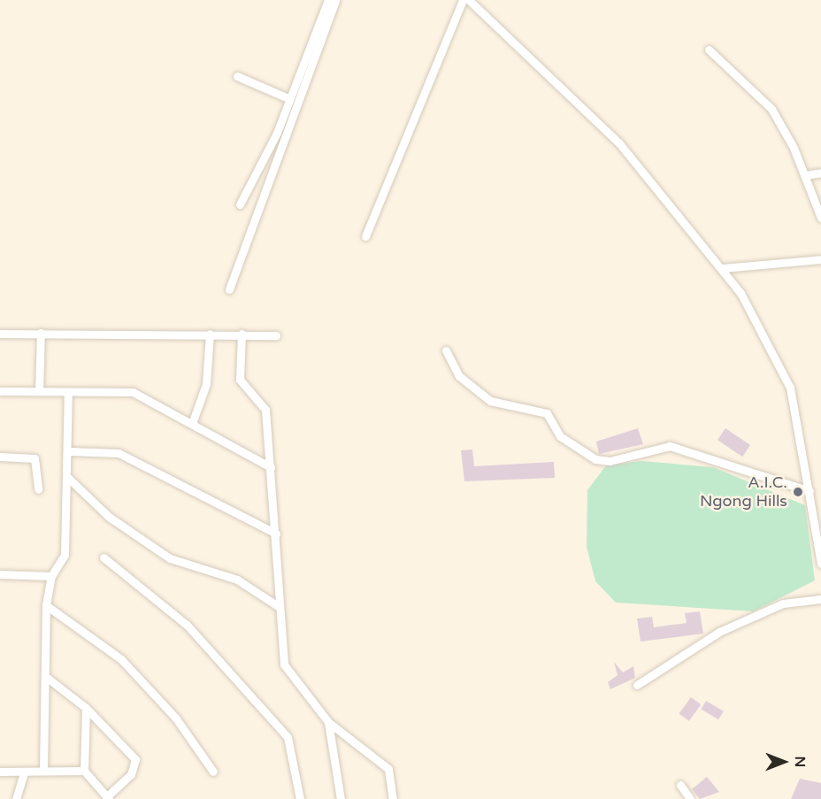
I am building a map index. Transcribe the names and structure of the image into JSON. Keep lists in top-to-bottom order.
{
  "places": ["A.I.C. Ngong Hills"],
  "north": "right"
}
